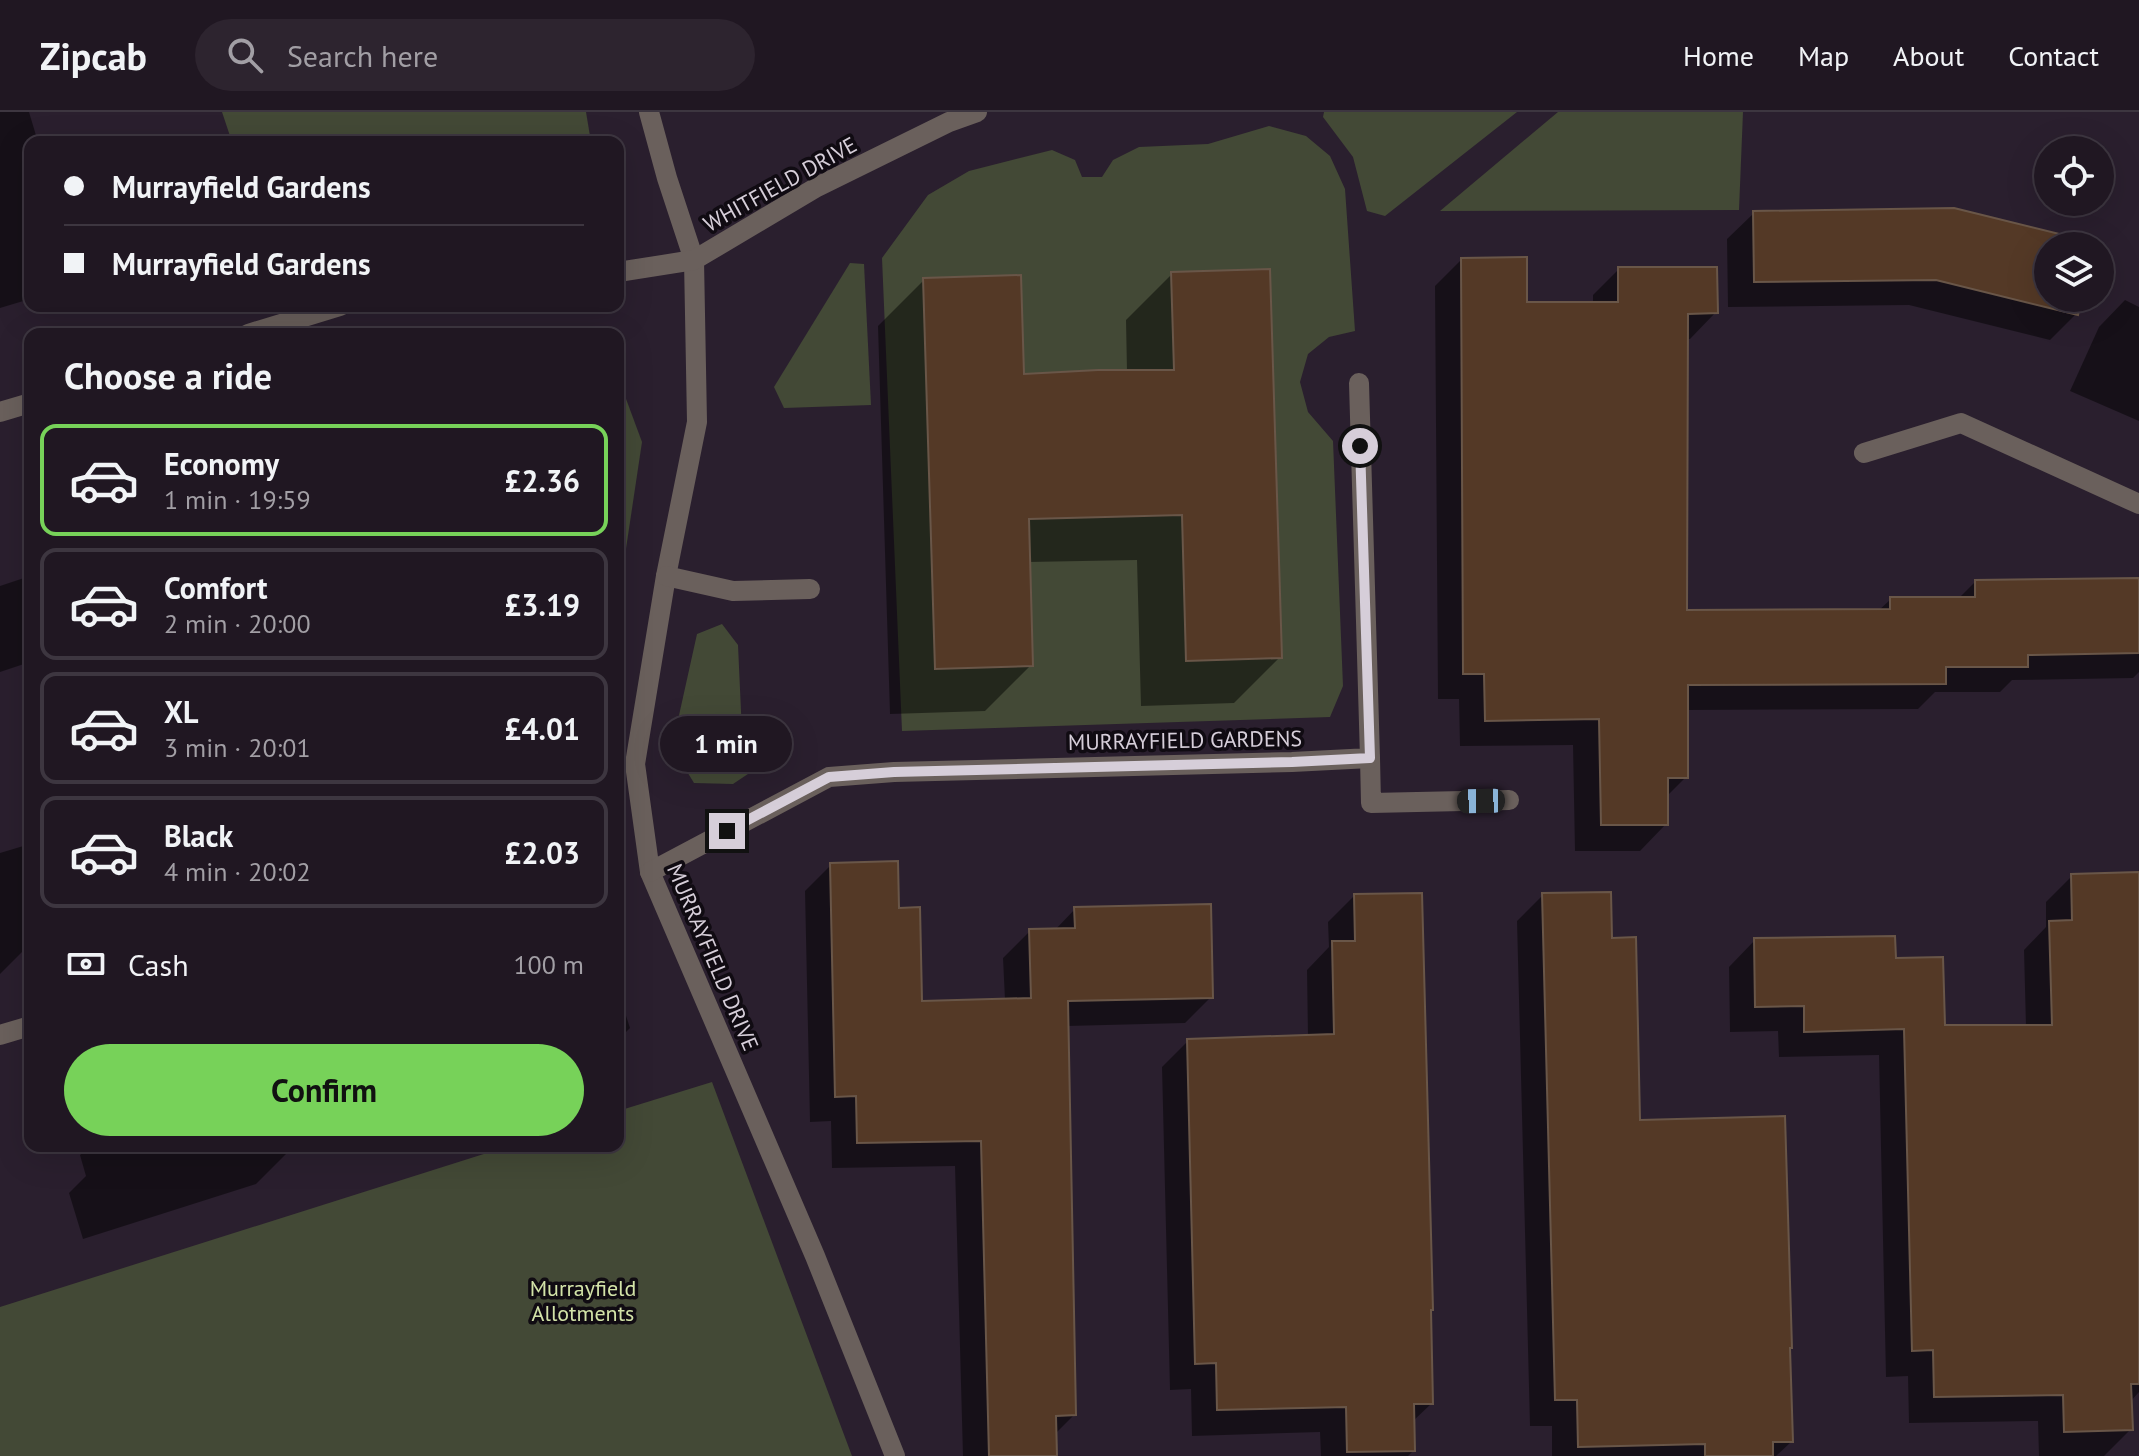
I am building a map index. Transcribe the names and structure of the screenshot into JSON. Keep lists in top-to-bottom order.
{
  "streets": {
    "street": ["WHITFIELD DRIVE", "MURRAYFIELD GARDENS", "MURRAYFIELD DRIVE"]
  },
  "crossings": [
    ["WHITFIELD DRIVE", "MURRAYFIELD DRIVE"],
    ["MURRAYFIELD GARDENS", "MURRAYFIELD DRIVE"]
  ],
  "parks": ["Murrayfield Allotments"],
  "page": {
    "header": "Zipcab",
    "search": "Search here",
    "nav": [
      "Home",
      "Map",
      "About",
      "Contact"
    ],
    "banner": ["Murrayfield Gardens", "Murrayfield Gardens"],
    "heading": "Choose a ride",
    "list": [
      {
        "name": "Economy",
        "note": "1 min · 19:59",
        "value": "£2.36"
      },
      {
        "name": "Comfort",
        "note": "2 min · 20:00",
        "value": "£3.19"
      },
      {
        "name": "XL",
        "note": "3 min · 20:01",
        "value": "£4.01"
      },
      {
        "name": "Black",
        "note": "4 min · 20:02",
        "value": "£2.03"
      }
    ],
    "bubble": "1 min",
    "pay": ["Cash", "100 m"],
    "buttons": "Confirm"
  }
}
